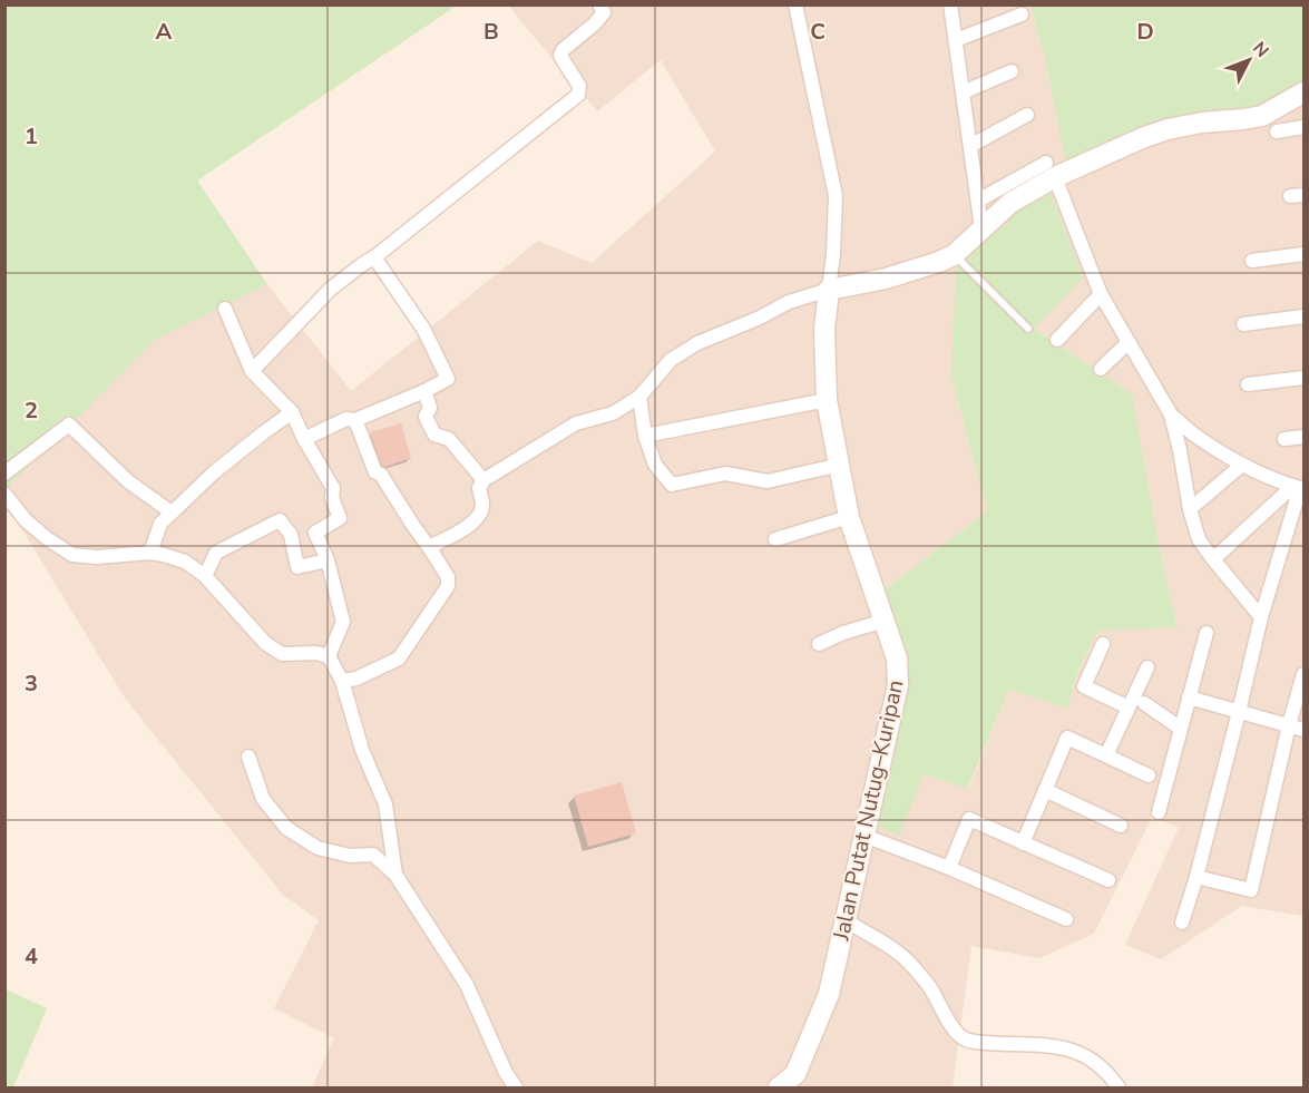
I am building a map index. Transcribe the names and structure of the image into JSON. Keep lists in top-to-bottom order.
{
  "streets": {
    "street": ["Jalan Putat Nutug–Kuripan"]
  },
  "north": "top right",
  "grid": {
    "columns": [
      "A",
      "B",
      "C",
      "D"
    ],
    "rows": [
      "1",
      "2",
      "3",
      "4"
    ]
  }
}
